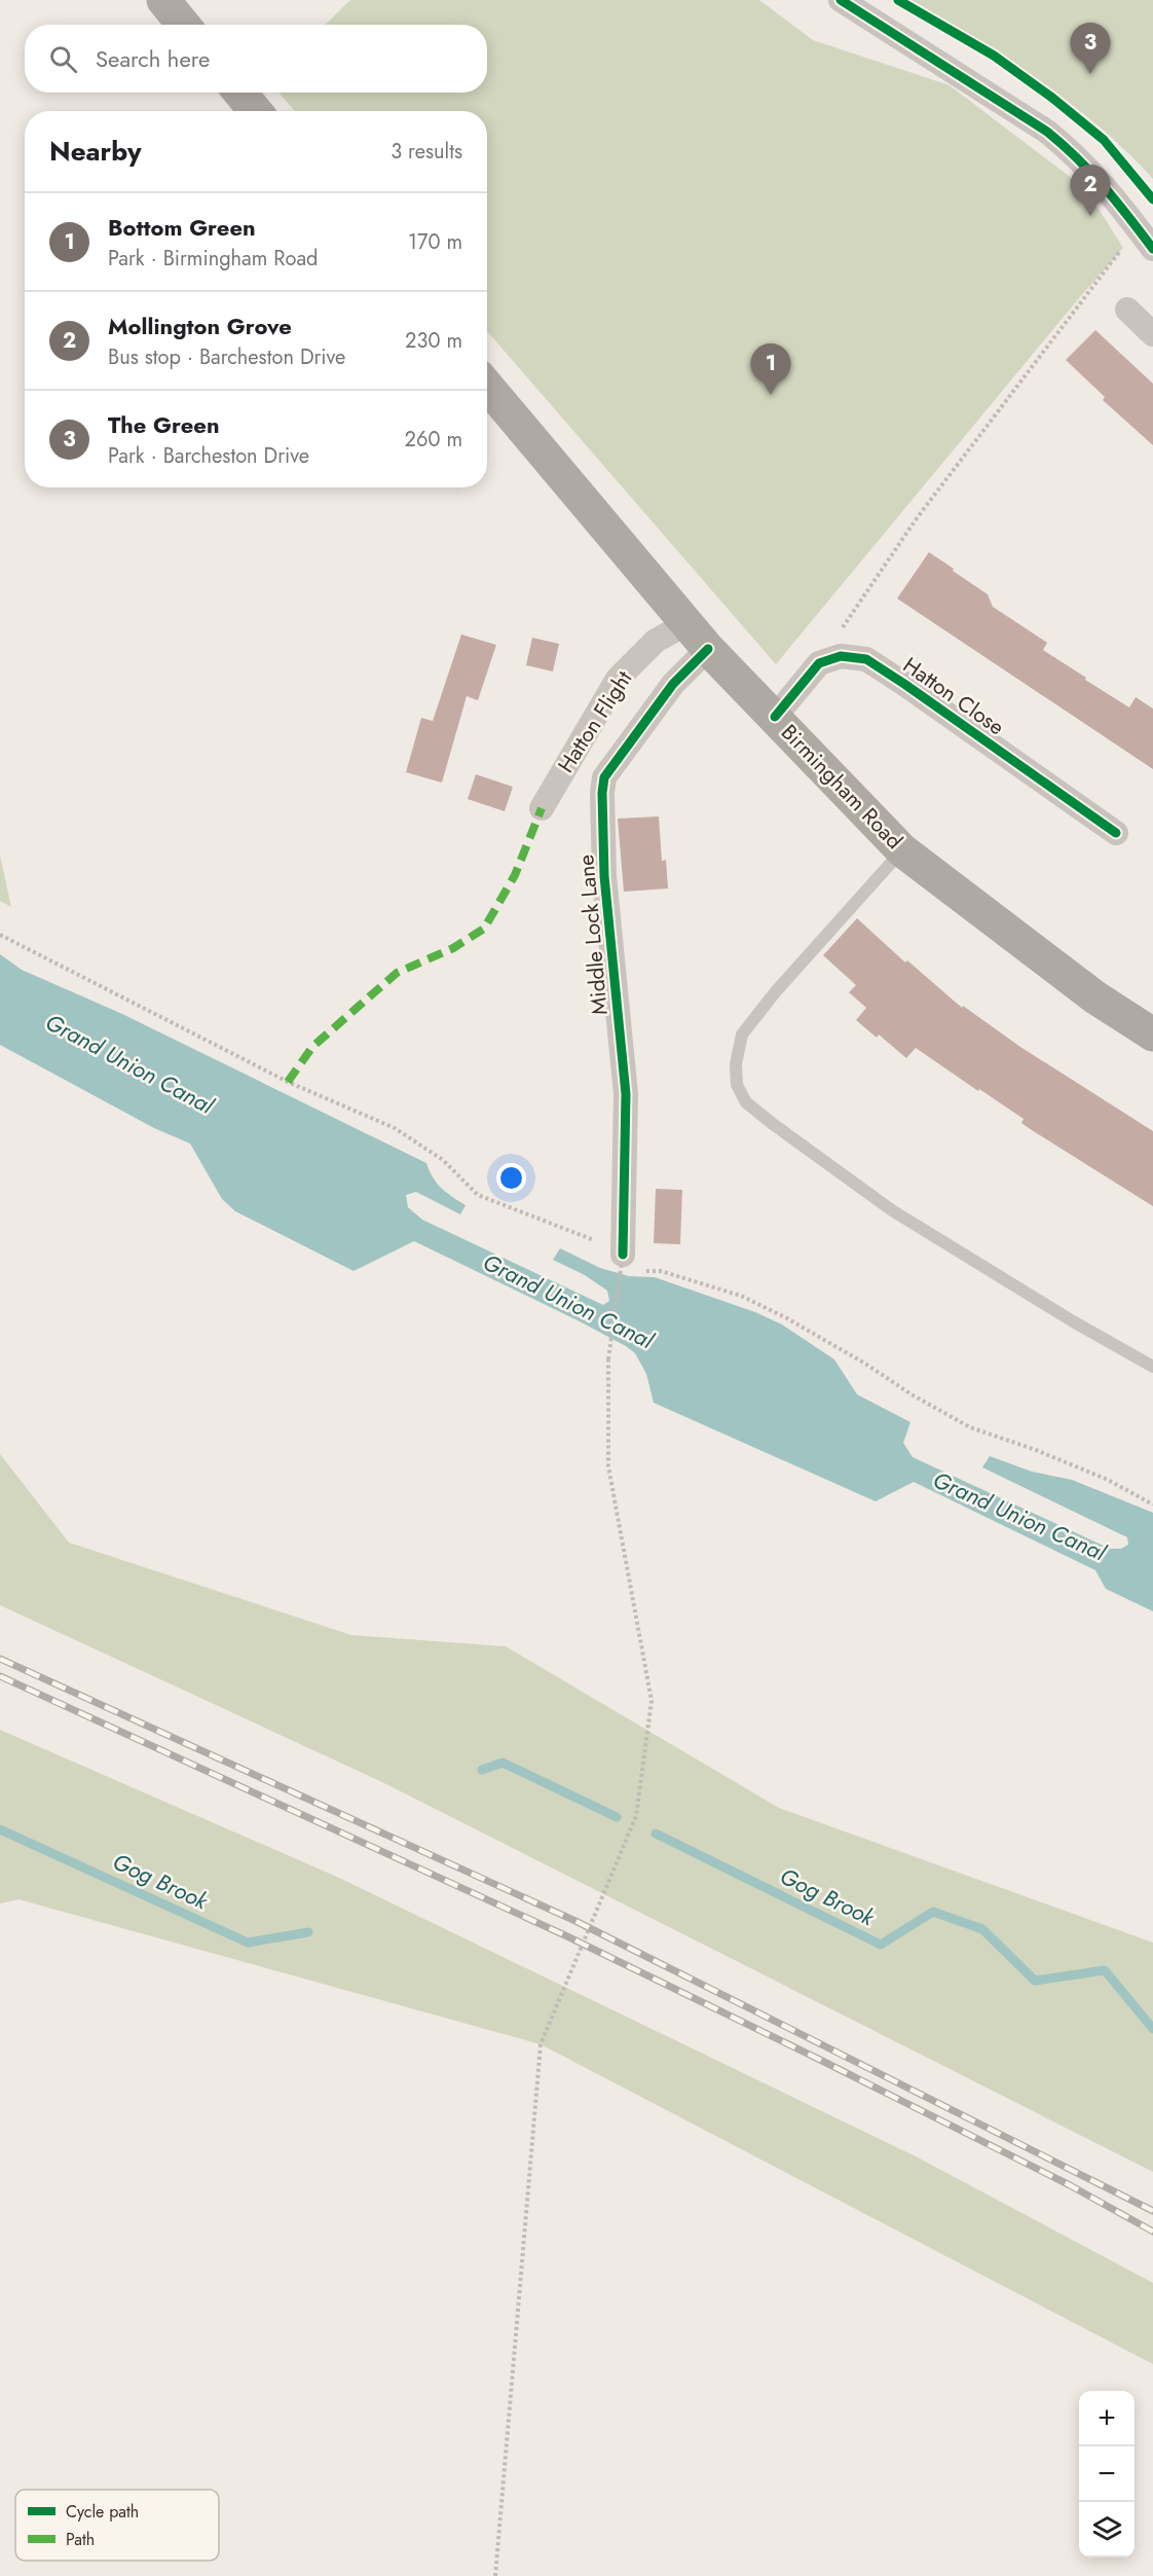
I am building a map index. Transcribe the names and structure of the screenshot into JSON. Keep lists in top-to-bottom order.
{
  "streets": {
    "highway": ["Birmingham Road"],
    "street": ["Hatton Close", "Hatton Flight", "Middle Lock Lane"]
  },
  "crossings": [
    ["Hatton Flight", "Birmingham Road"],
    ["Birmingham Road", "Middle Lock Lane"]
  ],
  "water": ["Grand Union Canal", "Gog Brook"],
  "legend": ["Cycle path", "Path"],
  "page": {
    "pins": ["3", "2", "1"],
    "search": "Search here",
    "heading": ["Nearby", "3 results"],
    "list": [
      {
        "mark": "1",
        "name": "Bottom Green",
        "note": "Park · Birmingham Road",
        "value": "170 m"
      },
      {
        "mark": "2",
        "name": "Mollington Grove",
        "note": "Bus stop · Barcheston Drive",
        "value": "230 m"
      },
      {
        "mark": "3",
        "name": "The Green",
        "note": "Park · Barcheston Drive",
        "value": "260 m"
      }
    ],
    "map_buttons": ["+", "−"]
  }
}
